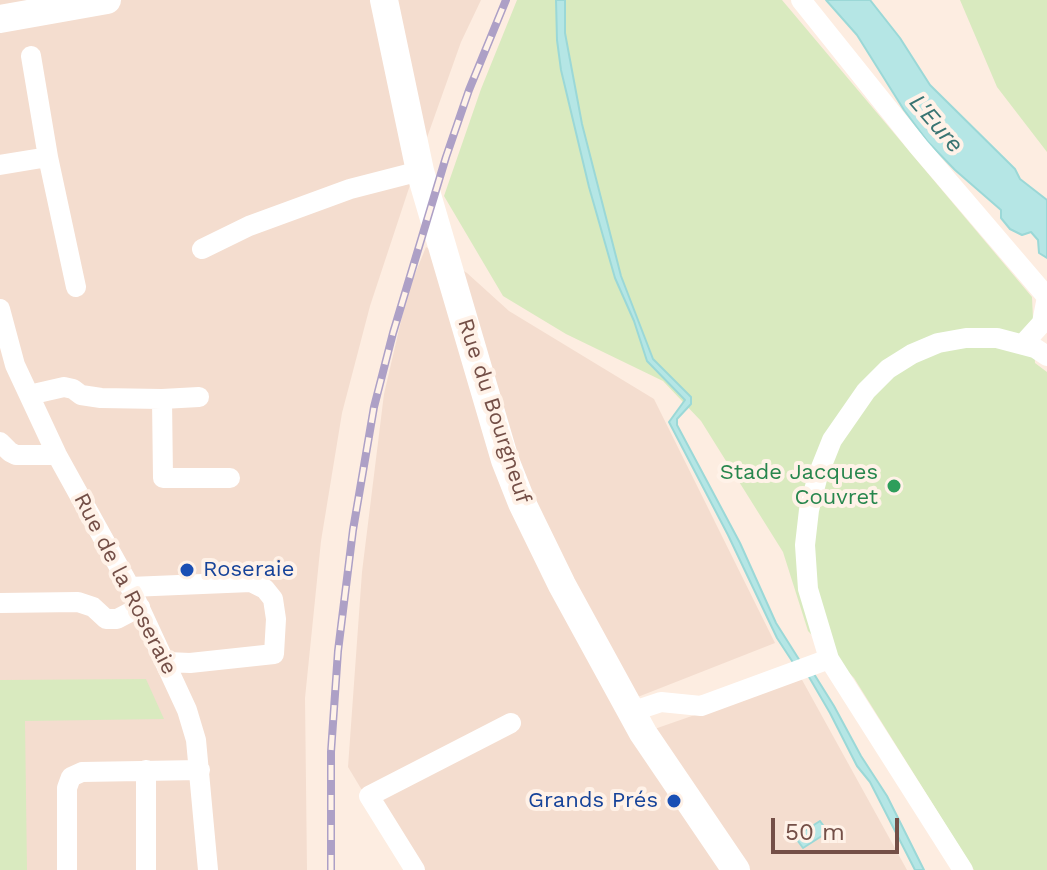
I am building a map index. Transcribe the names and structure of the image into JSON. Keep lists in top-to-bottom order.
{
  "streets": {
    "main road": ["Rue du Bourgneuf"],
    "street": ["Rue de la Roseraie"]
  },
  "water": ["L'Eure"],
  "places": ["Stade Jacques Couvret", "Roseraie", "Grands Prés"],
  "scale_bar": "50 m"
}
